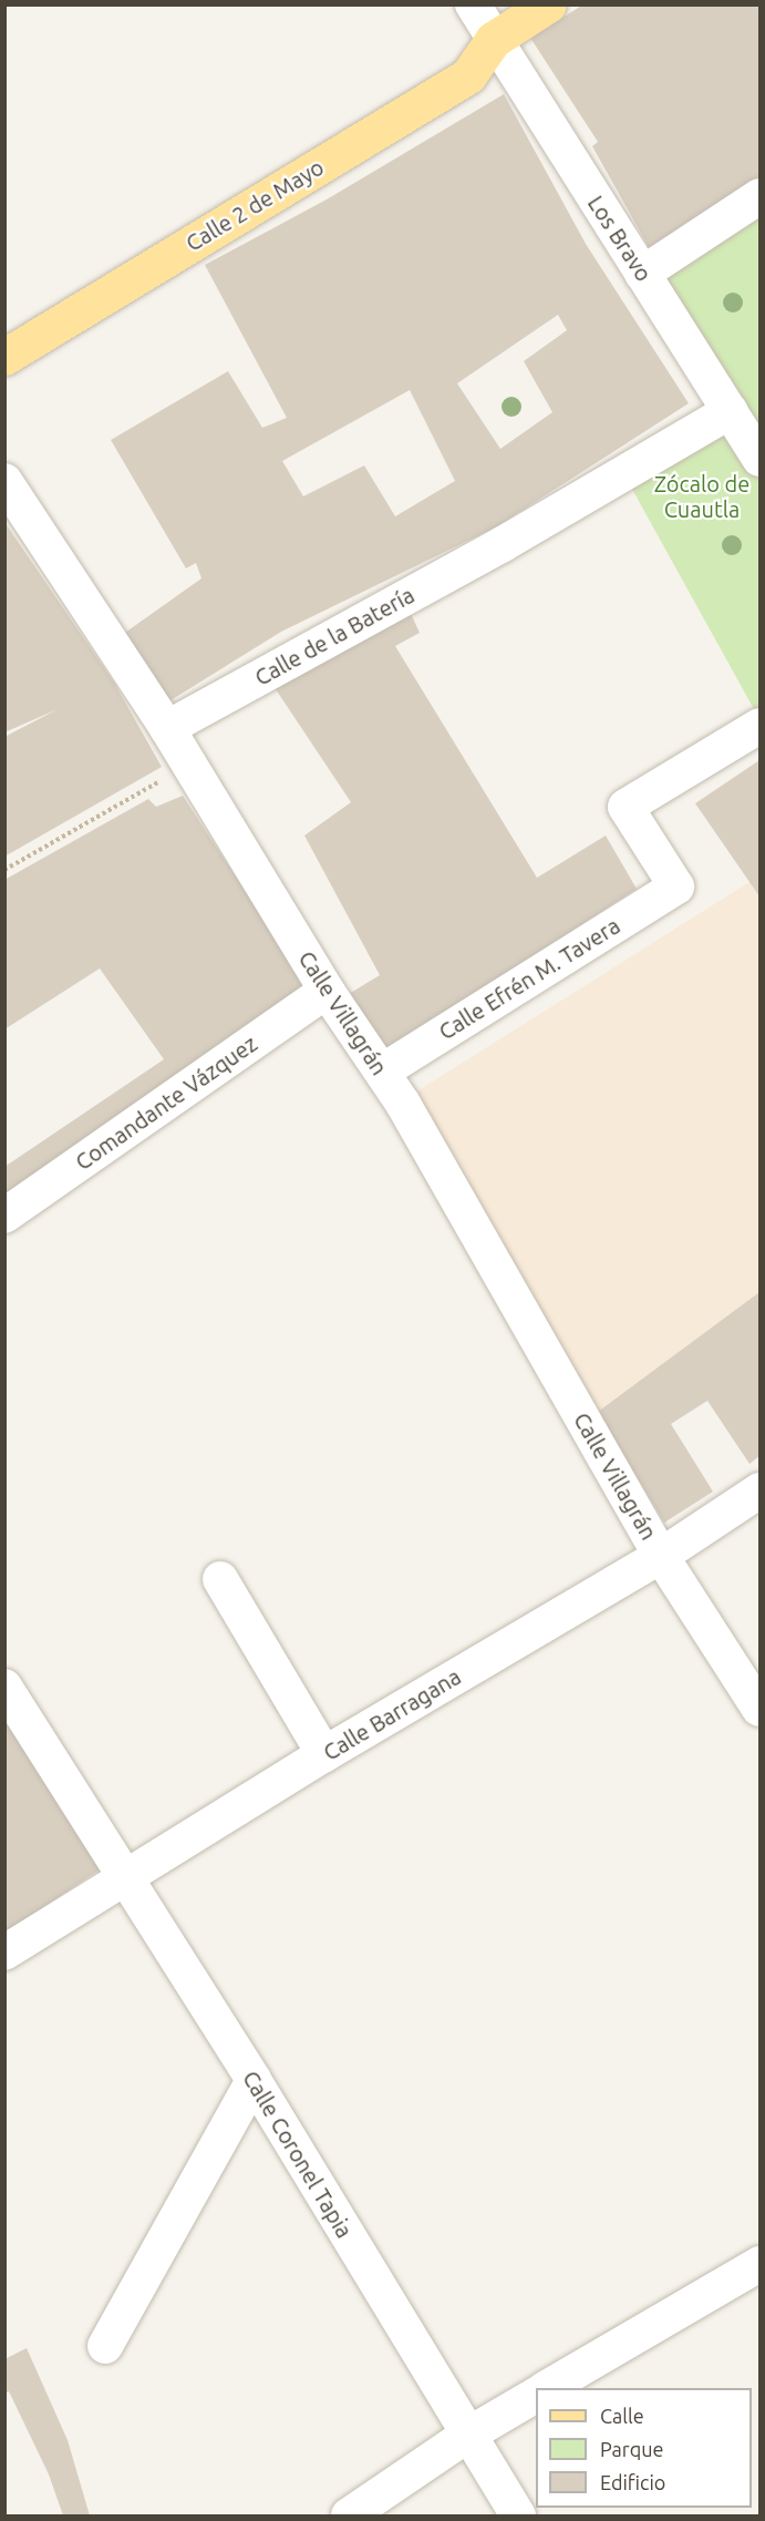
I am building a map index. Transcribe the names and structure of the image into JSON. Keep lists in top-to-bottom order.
{
  "streets": {
    "main road": ["Calle 2 de Mayo"],
    "street": [
      "Los Bravo",
      "Calle de la Batería",
      "Calle Efrén M. Tavera",
      "Calle Villagrán",
      "Comandante Vázquez",
      "Calle Barragana",
      "Calle Coronel Tapia"
    ]
  },
  "crossings": [
    ["Calle 2 de Mayo", "Los Bravo"],
    ["Los Bravo", "Calle de la Batería"],
    ["Calle de la Batería", "Calle Villagrán"],
    ["Calle Efrén M. Tavera", "Calle Villagrán"],
    ["Calle Villagrán", "Comandante Vázquez"],
    ["Calle Villagrán", "Calle Barragana"],
    ["Calle Barragana", "Calle Coronel Tapia"]
  ],
  "parks": ["Zócalo de Cuautla"],
  "legend": ["Calle", "Parque", "Edificio"]
}
